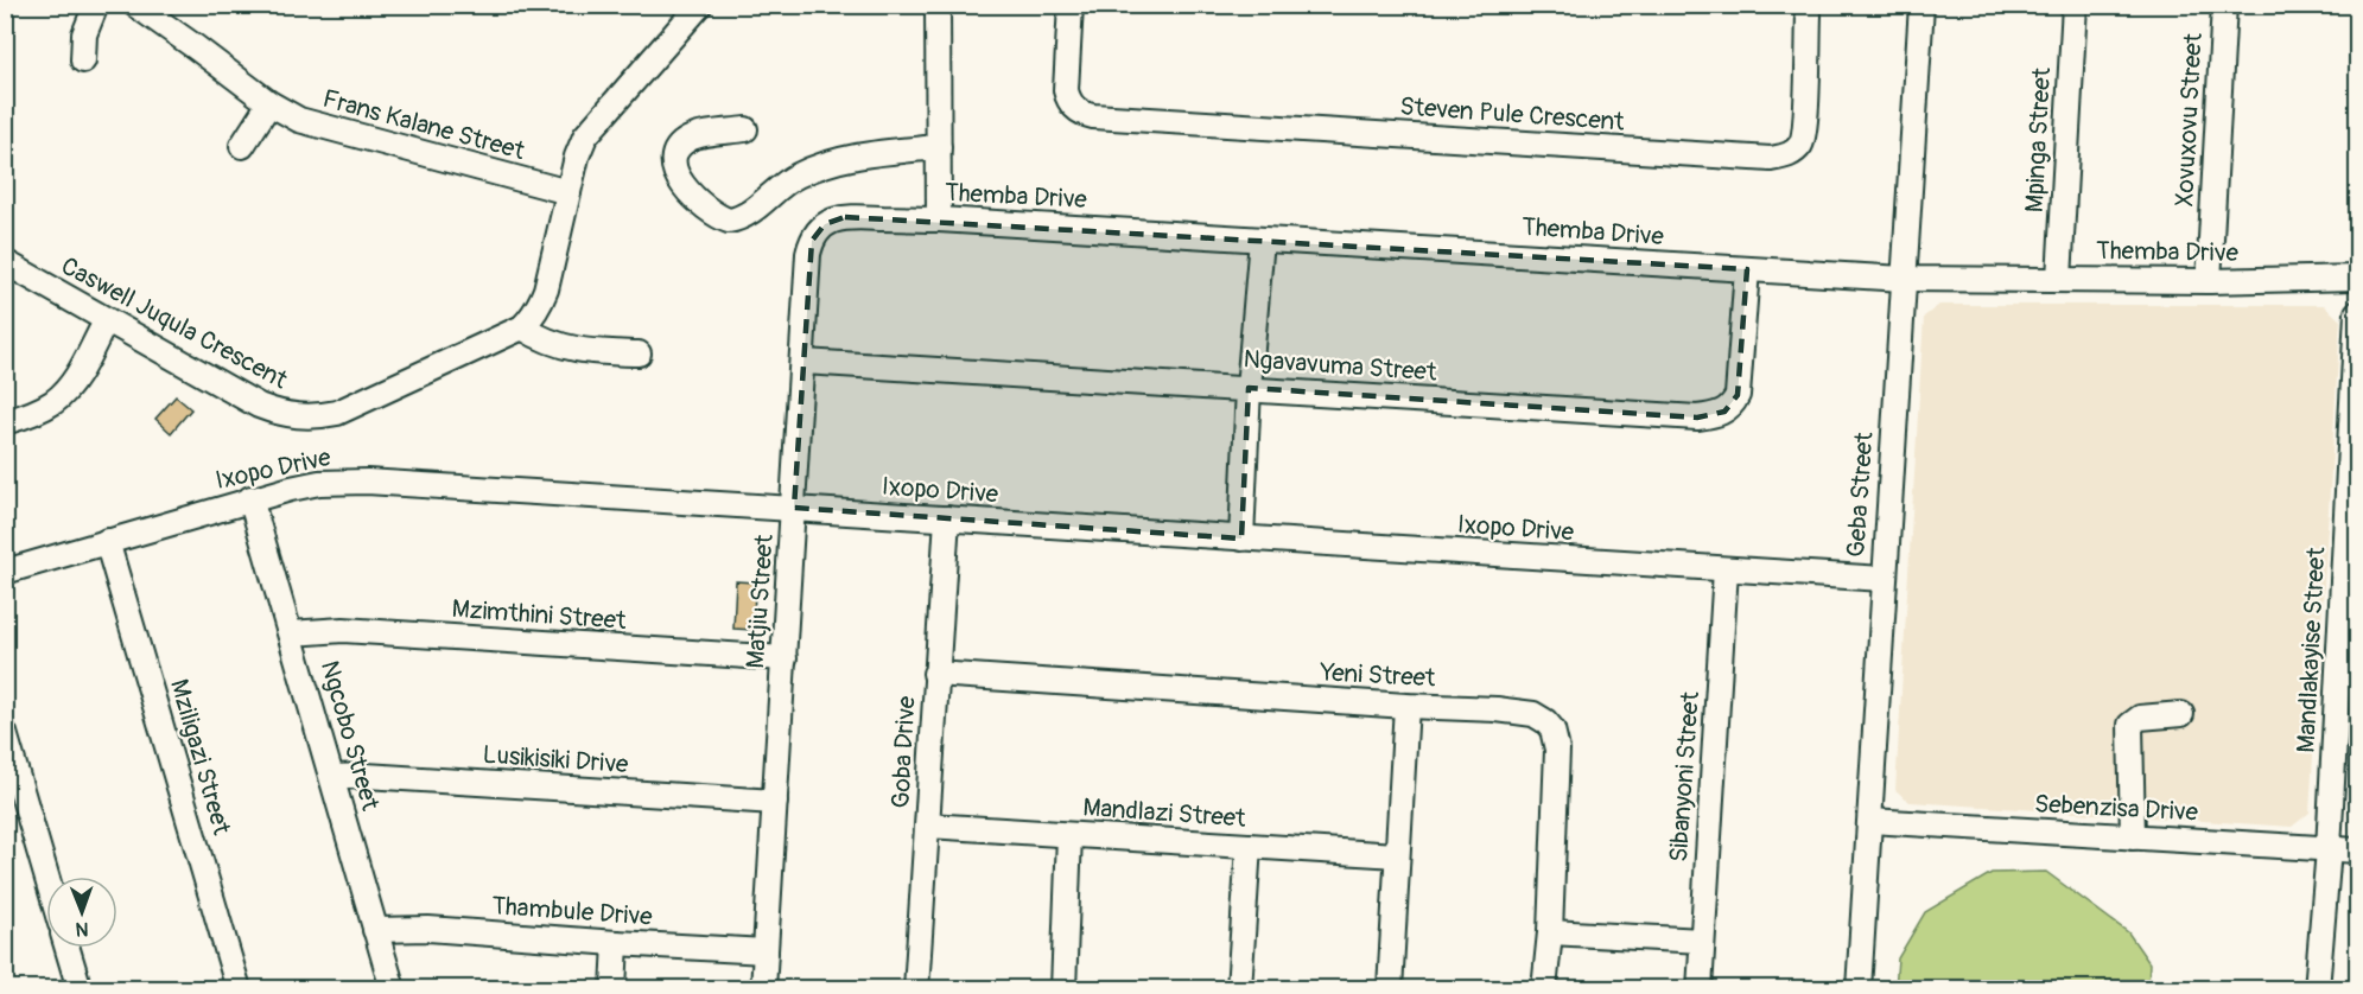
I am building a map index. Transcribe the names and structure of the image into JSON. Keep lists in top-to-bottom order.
{
  "streets": {
    "street": [
      "Steven Pule Crescent",
      "Xovuxovu Street",
      "Frans Kalane Street",
      "Mpinga Street",
      "Themba Drive",
      "Caswell Juqula Crescent",
      "Ngavavuma Street",
      "Ixopo Drive",
      "Geba Street",
      "Matjiu Street",
      "Mzimthini Street",
      "Mandlakayise Street",
      "Yeni Street",
      "Ngcobo Street",
      "Goba Drive",
      "Mziligazi Street",
      "Lusikisiki Drive",
      "Sibanyoni Street",
      "Sebenzisa Drive",
      "Mandlazi Street",
      "Thambule Drive"
    ]
  },
  "crossings": [
    ["Xovuxovu Street", "Themba Drive"],
    ["Frans Kalane Street", "Caswell Juqula Crescent"],
    ["Mpinga Street", "Themba Drive"],
    ["Themba Drive", "Ngavavuma Street"],
    ["Themba Drive", "Geba Street"],
    ["Themba Drive", "Matjiu Street"],
    ["Ngavavuma Street", "Matjiu Street"],
    ["Ixopo Drive", "Geba Street"],
    ["Ixopo Drive", "Matjiu Street"],
    ["Ixopo Drive", "Ngcobo Street"],
    ["Ixopo Drive", "Goba Drive"],
    ["Ixopo Drive", "Mziligazi Street"],
    ["Ixopo Drive", "Sibanyoni Street"],
    ["Geba Street", "Sebenzisa Drive"],
    ["Matjiu Street", "Mzimthini Street"],
    ["Matjiu Street", "Lusikisiki Drive"],
    ["Matjiu Street", "Thambule Drive"],
    ["Mzimthini Street", "Ngcobo Street"],
    ["Mandlakayise Street", "Sebenzisa Drive"],
    ["Yeni Street", "Goba Drive"],
    ["Ngcobo Street", "Lusikisiki Drive"],
    ["Ngcobo Street", "Thambule Drive"],
    ["Goba Drive", "Mandlazi Street"]
  ],
  "north": "bottom"
}
